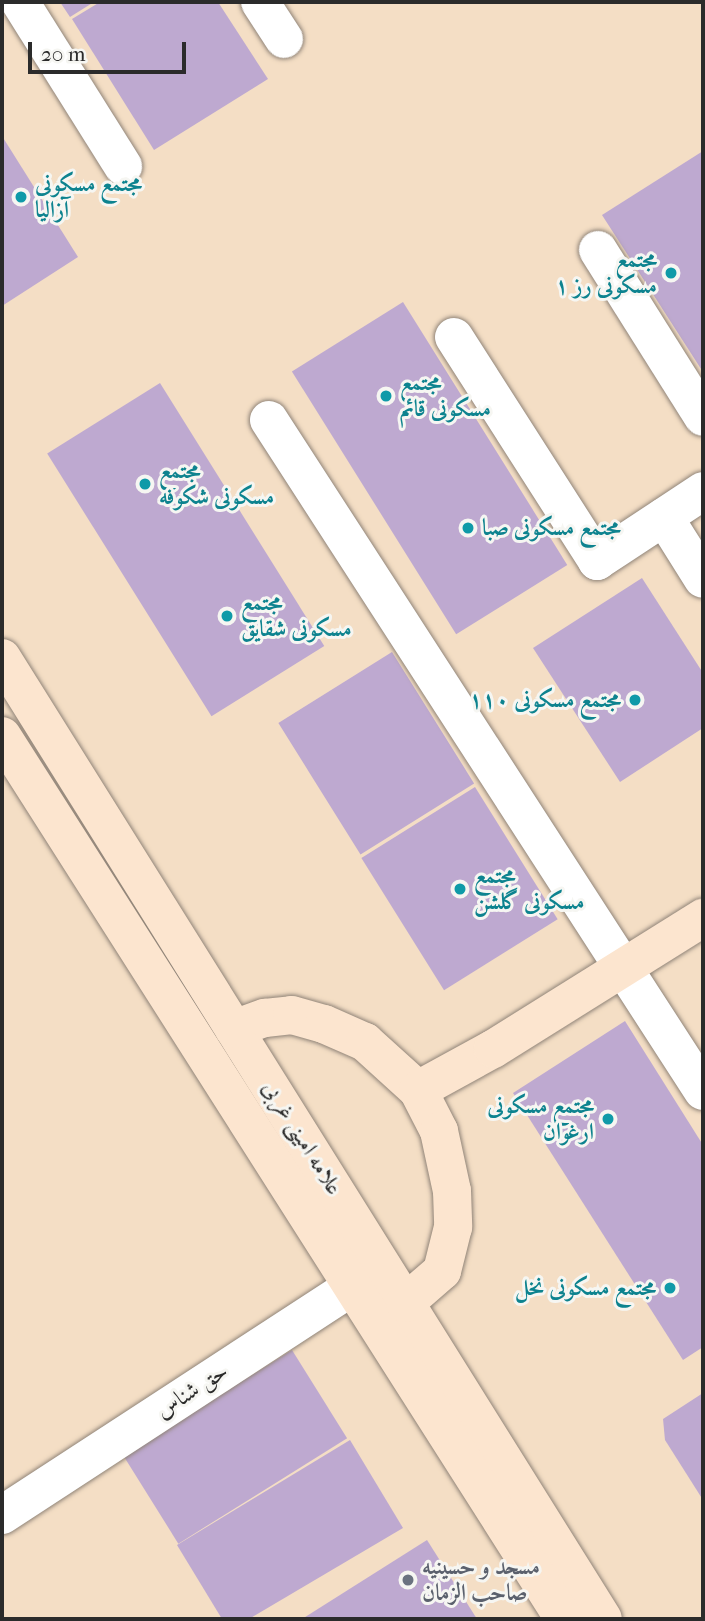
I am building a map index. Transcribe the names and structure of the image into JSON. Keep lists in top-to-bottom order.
{
  "streets": {
    "main road": ["علامه امینی غربی"],
    "street": ["حق شناس"]
  },
  "crossings": [
    ["علامه امینی غربی", "حق شناس"]
  ],
  "places": [
    "مجتمع مسکونی آزالیا",
    "مجتمع مسکونی رز ۱",
    "مجتمع مسکونی قائم",
    "مجتمع مسکونی شکوفه",
    "مجتمع مسکونی صبا",
    "مجتمع مسکونی شقایق",
    "مجتمع مسکونی ۱۱۰",
    "مجتمع مسکونی گلشن",
    "مجتمع مسکونی ارغوان",
    "مجتمع مسکونی نخل",
    "مسجد و حسینیه صاحب الزمان"
  ],
  "scale_bar": "20 m"
}
